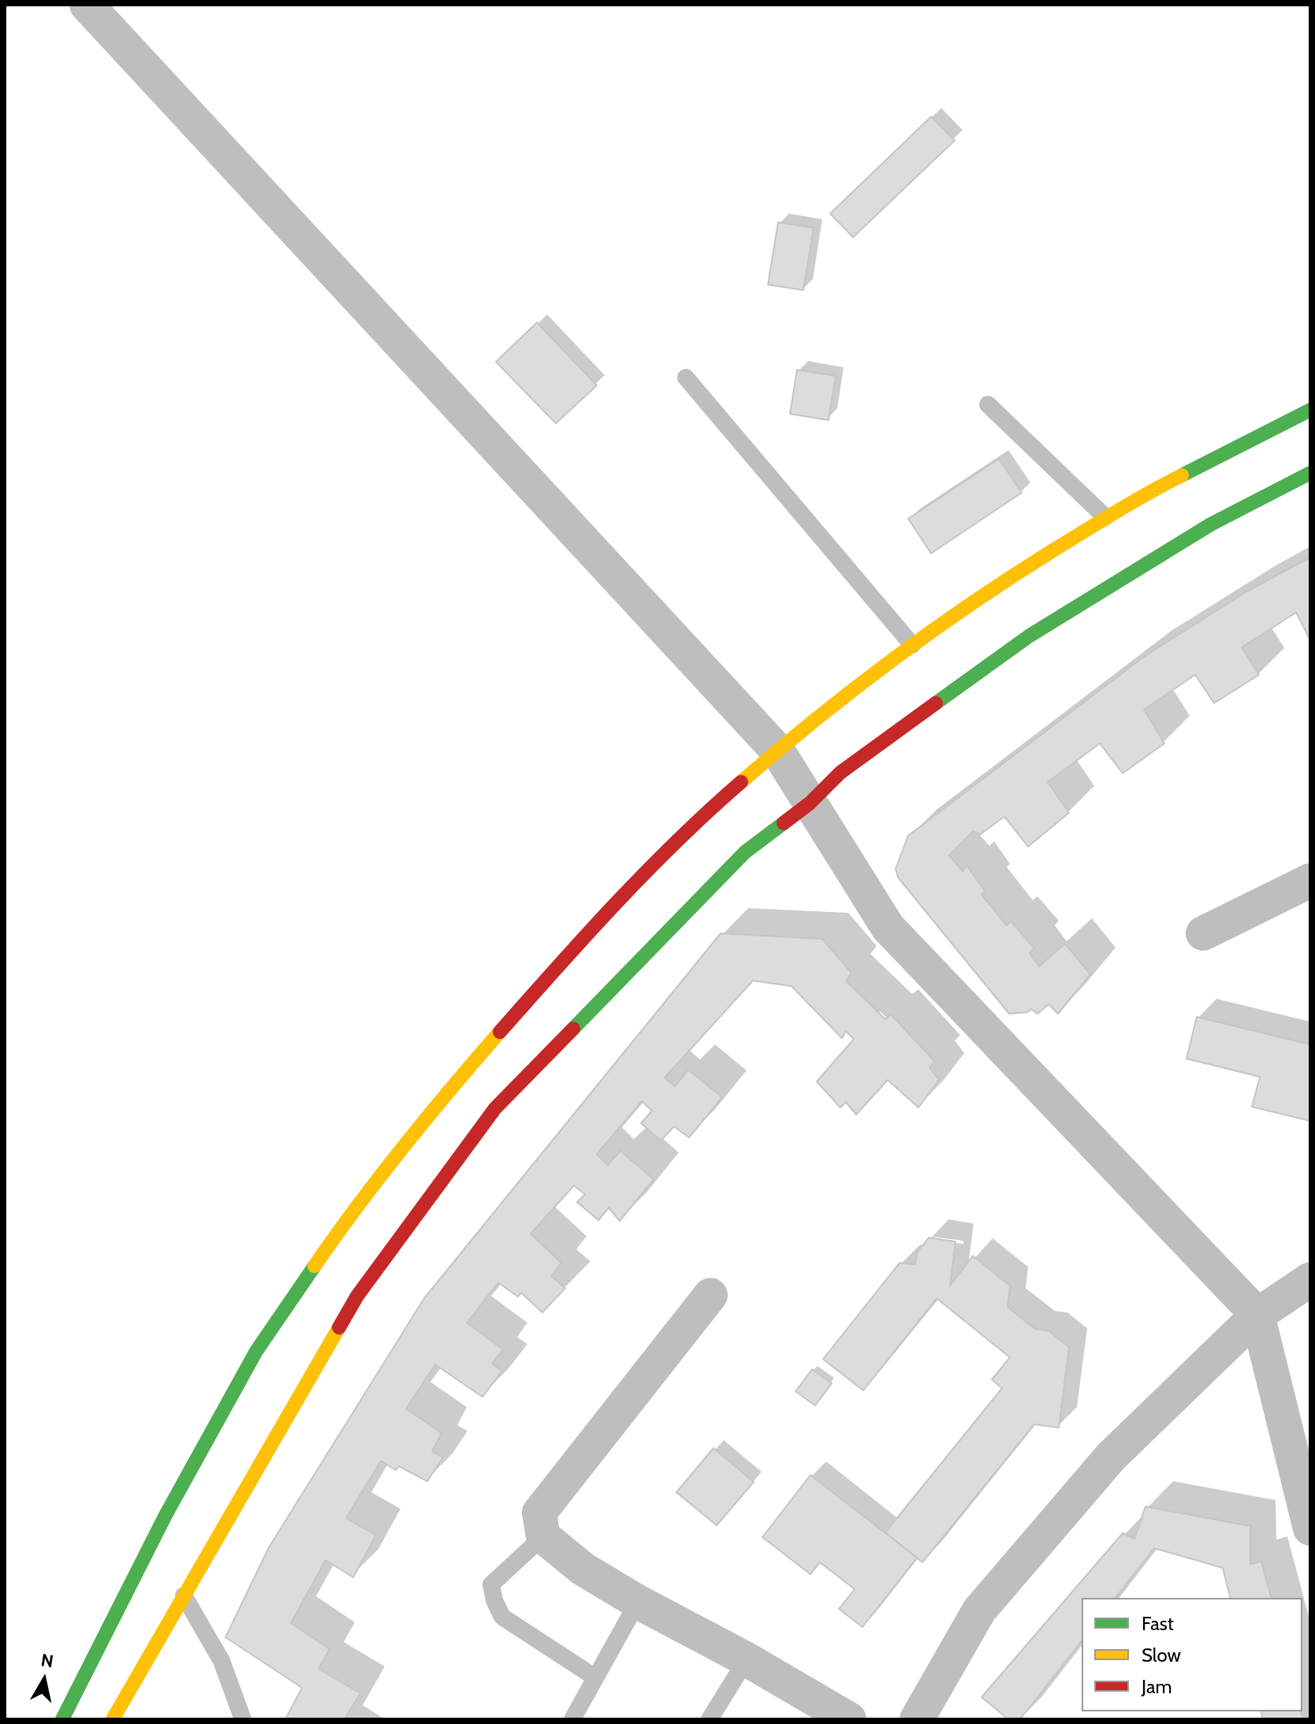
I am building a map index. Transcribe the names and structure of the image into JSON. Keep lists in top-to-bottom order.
{
  "legend": ["Fast", "Slow", "Jam"],
  "north": "top"
}
